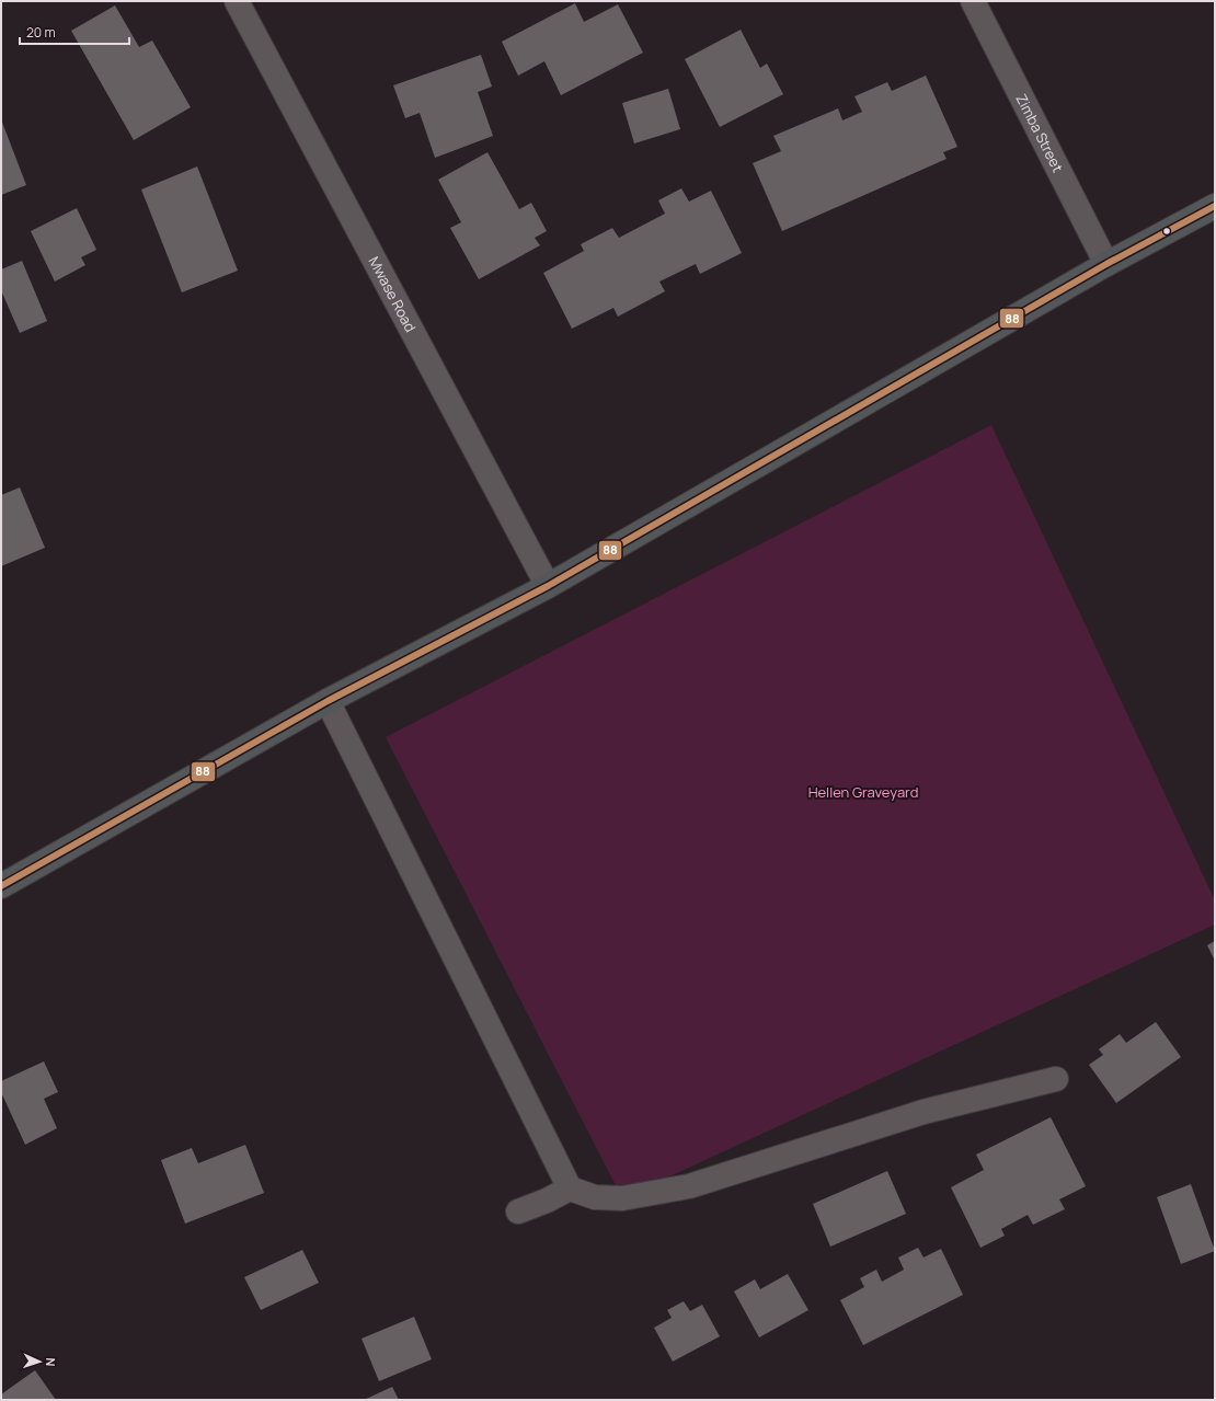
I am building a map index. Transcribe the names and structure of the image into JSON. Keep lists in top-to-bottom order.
{
  "streets": {
    "street": ["Zimba Street", "Mwase Road"]
  },
  "parks": ["Hellen Graveyard"],
  "lines": ["transit line 88"],
  "scale_bar": "20 m",
  "north": "right"
}
